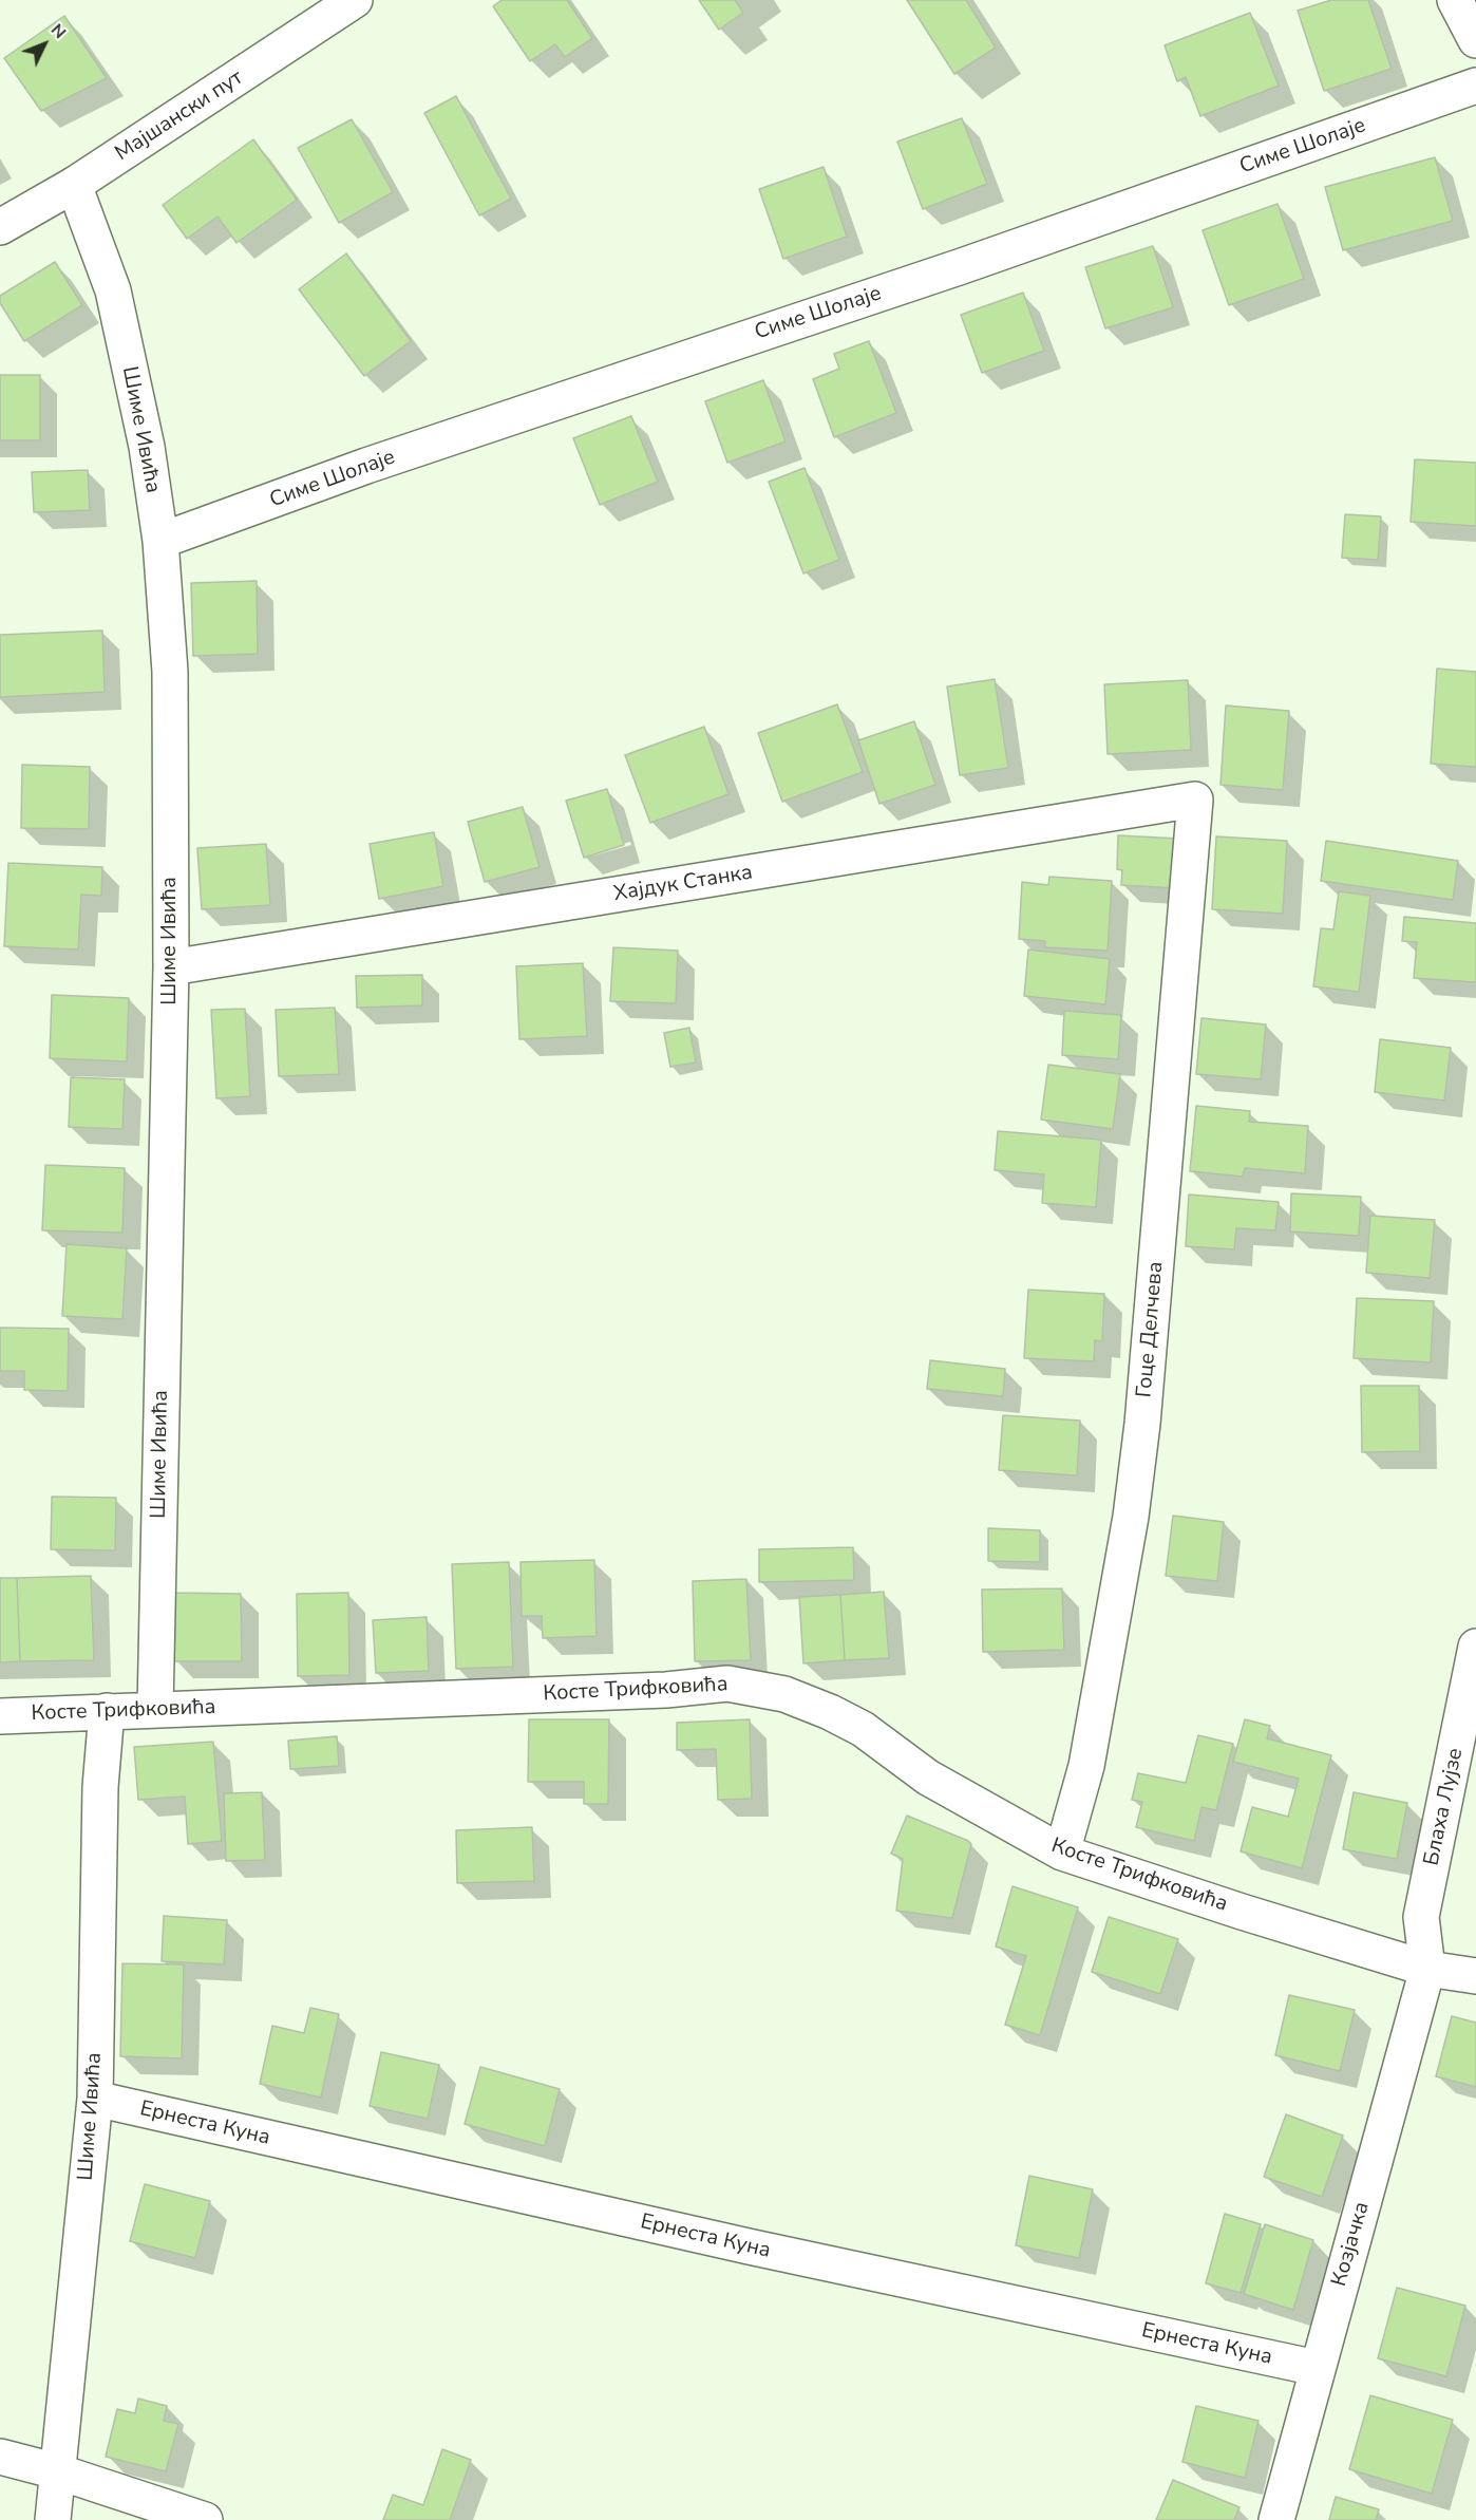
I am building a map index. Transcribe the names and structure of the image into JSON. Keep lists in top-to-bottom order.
{
  "streets": {
    "street": [
      "Мајшански пут",
      "Симе Шолаје",
      "Шиме Ивића",
      "Хајдук Станка",
      "Гоце Делчева",
      "Косте Трифковића",
      "Блаха Лујзе",
      "Ернеста Куна",
      "Козјачка"
    ]
  },
  "crossings": [
    ["Мајшански пут", "Шиме Ивића"],
    ["Симе Шолаје", "Шиме Ивића"],
    ["Шиме Ивића", "Хајдук Станка"],
    ["Шиме Ивића", "Косте Трифковића"],
    ["Шиме Ивића", "Ернеста Куна"],
    ["Хајдук Станка", "Гоце Делчева"],
    ["Гоце Делчева", "Косте Трифковића"],
    ["Косте Трифковића", "Блаха Лујзе"],
    ["Косте Трифковића", "Козјачка"],
    ["Блаха Лујзе", "Козјачка"],
    ["Ернеста Куна", "Козјачка"]
  ],
  "north": "top right"
}
